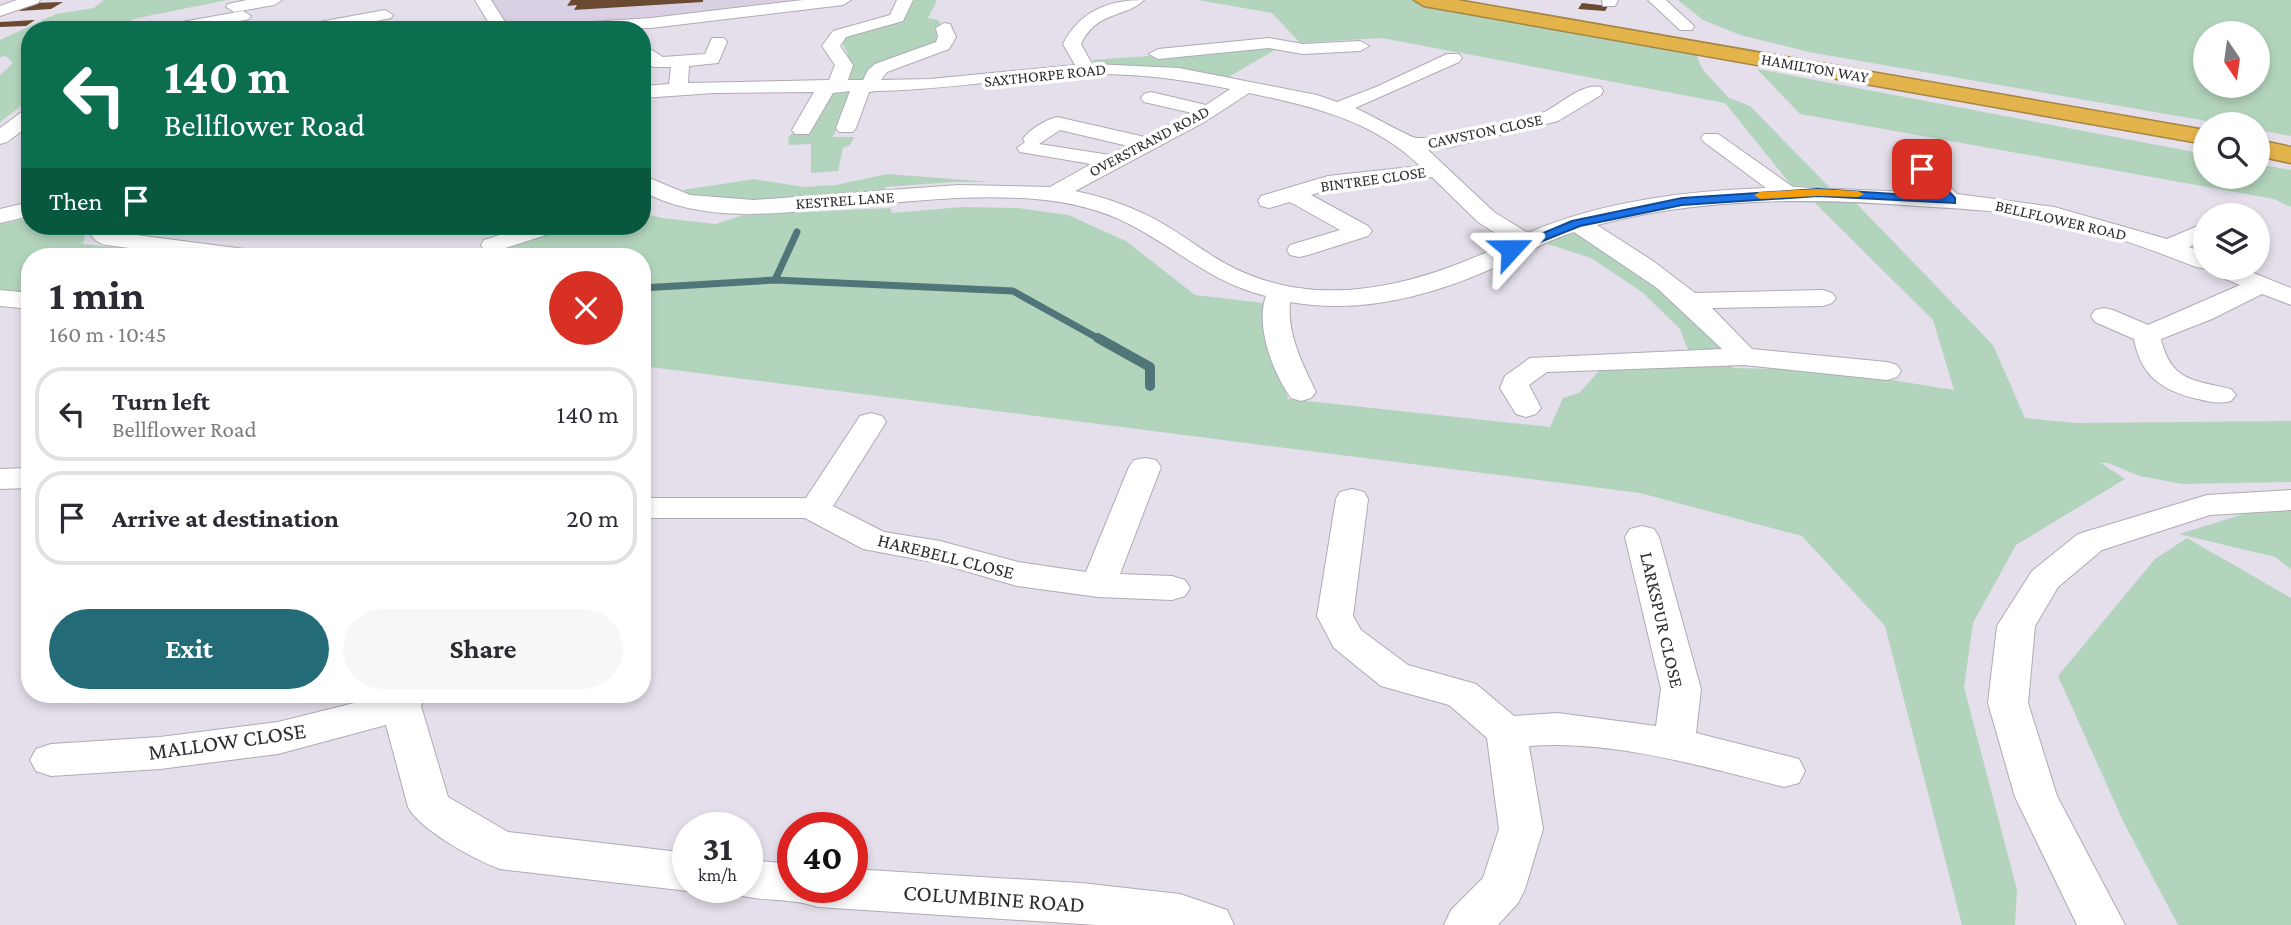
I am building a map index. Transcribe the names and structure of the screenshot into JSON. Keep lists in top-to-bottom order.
{
  "streets": {
    "highway": ["HAMILTON WAY"],
    "street": [
      "SAXTHORPE ROAD",
      "CAWSTON CLOSE",
      "OVERSTRAND ROAD",
      "BINTREE CLOSE",
      "KESTREL LANE",
      "BELLFLOWER ROAD",
      "HAREBELL CLOSE",
      "LARKSPUR CLOSE",
      "MALLOW CLOSE",
      "COLUMBINE ROAD"
    ]
  },
  "crossings": [
    ["SAXTHORPE ROAD", "CAWSTON CLOSE"],
    ["SAXTHORPE ROAD", "OVERSTRAND ROAD"],
    ["SAXTHORPE ROAD", "BINTREE CLOSE"],
    ["SAXTHORPE ROAD", "BELLFLOWER ROAD"],
    ["OVERSTRAND ROAD", "KESTREL LANE"],
    ["OVERSTRAND ROAD", "BELLFLOWER ROAD"],
    ["KESTREL LANE", "BELLFLOWER ROAD"]
  ],
  "north": "bottom",
  "page": {
    "turn": ["140 m", "Bellflower Road"],
    "then": "Then",
    "heading": ["1 min", "160 m · 10:45"],
    "list": [
      {
        "name": "Turn left",
        "note": "Bellflower Road",
        "value": "140 m"
      },
      {
        "name": "Arrive at destination",
        "value": "20 m"
      }
    ],
    "buttons": ["Exit", "Share"],
    "speed": "31 km/h",
    "limit": "40"
  }
}
